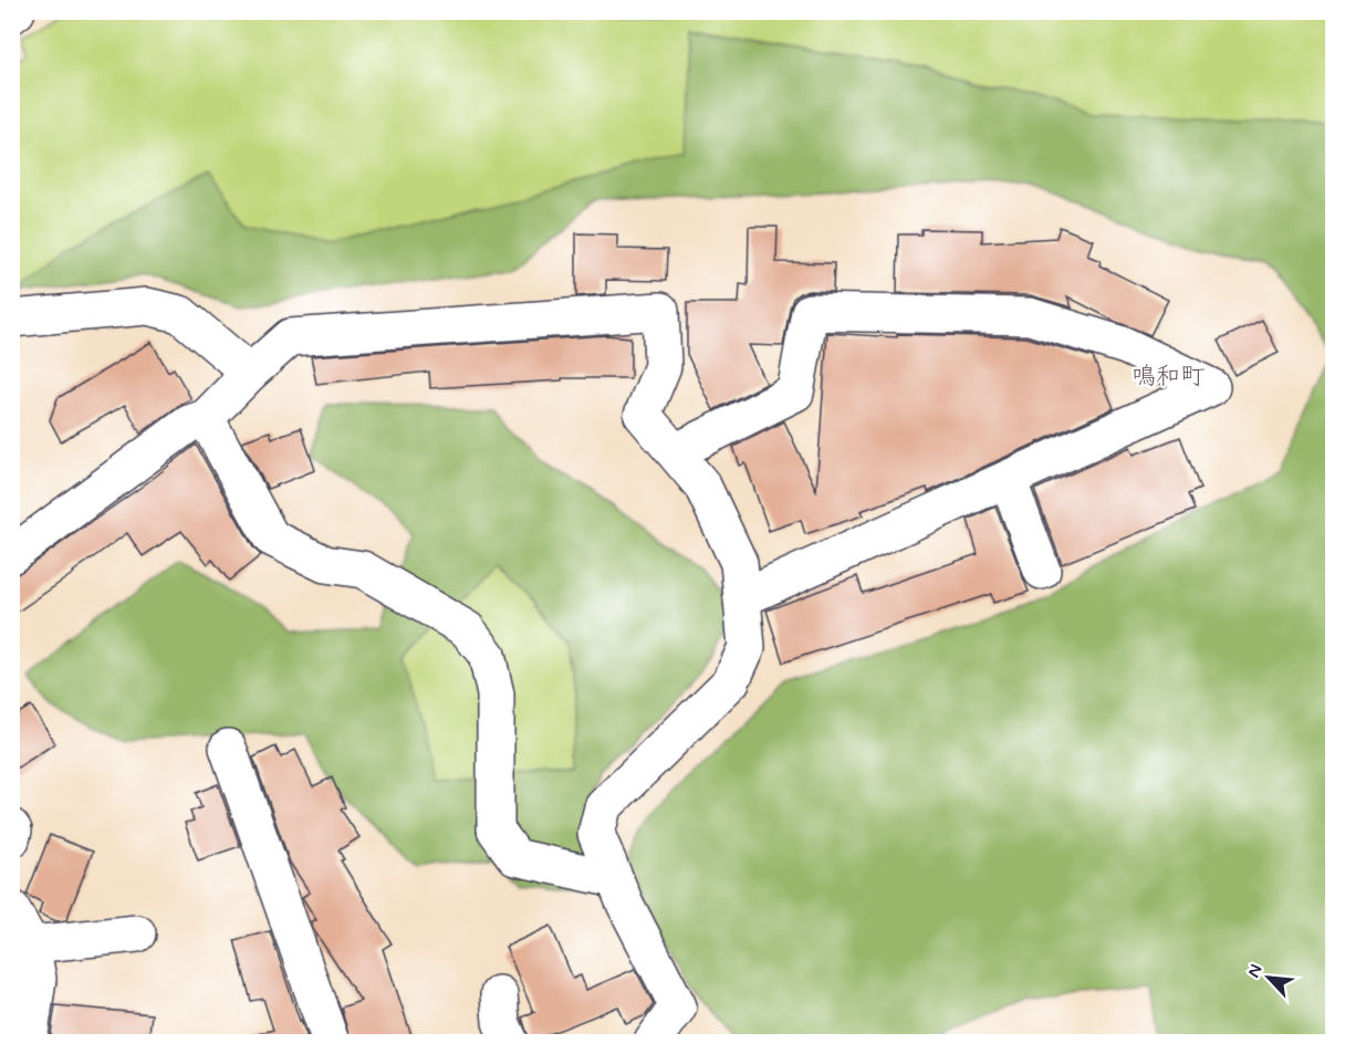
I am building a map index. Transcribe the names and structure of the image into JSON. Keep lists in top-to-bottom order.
{
  "districts": ["鳴和町"],
  "north": "top left"
}
